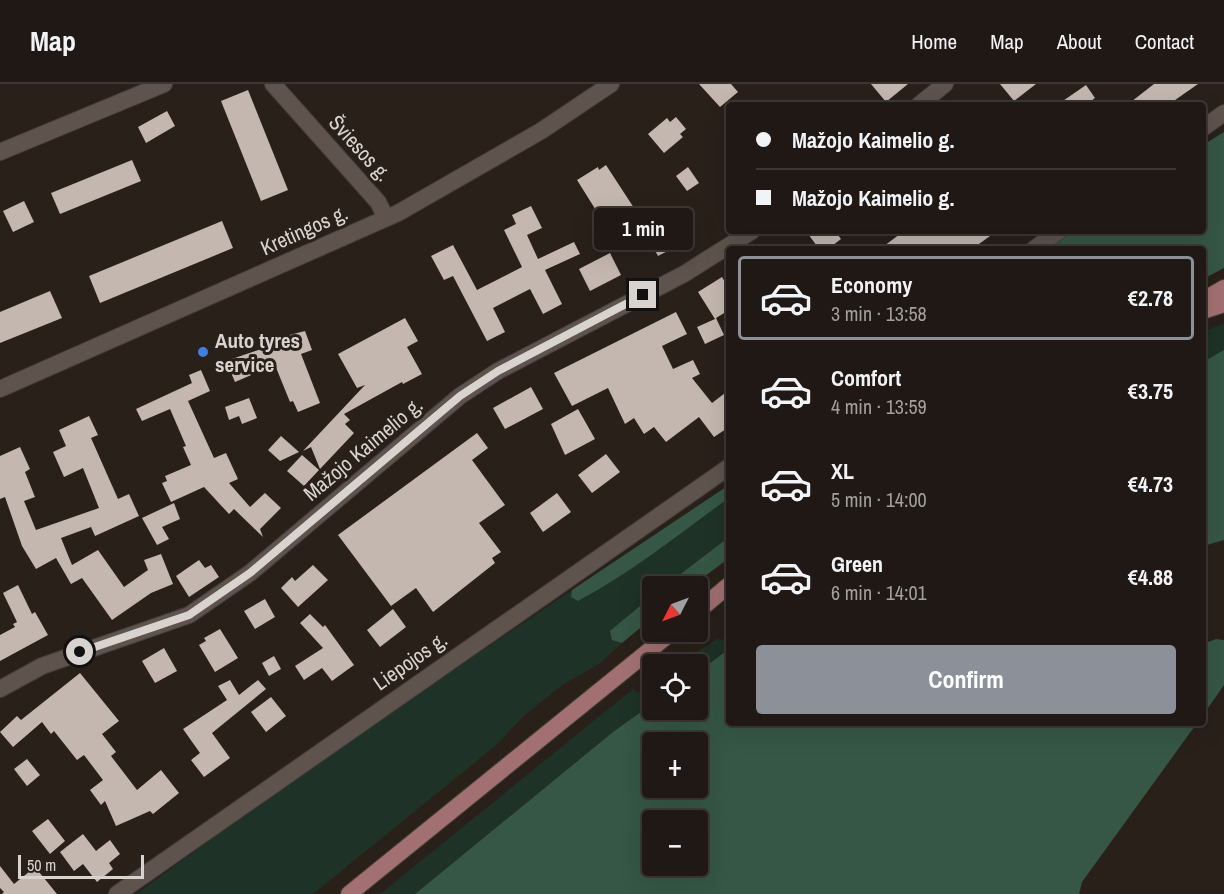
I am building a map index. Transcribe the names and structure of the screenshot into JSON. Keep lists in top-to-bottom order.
{
  "streets": {
    "street": [
      "Šviesos g.",
      "Kretingos g.",
      "Mažojo Kaimelio g.",
      "Liepojos g."
    ]
  },
  "crossings": [
    ["Šviesos g.", "Kretingos g."]
  ],
  "places": ["Auto tyres service"],
  "scale_bar": "50 m",
  "north": "bottom left",
  "page": {
    "header": "Map",
    "nav": [
      "Home",
      "Map",
      "About",
      "Contact"
    ],
    "banner": ["Mažojo Kaimelio g.", "Mažojo Kaimelio g."],
    "bubble": "1 min",
    "list": [
      {
        "name": "Economy",
        "note": "3 min · 13:58",
        "value": "€2.78"
      },
      {
        "name": "Comfort",
        "note": "4 min · 13:59",
        "value": "€3.75"
      },
      {
        "name": "XL",
        "note": "5 min · 14:00",
        "value": "€4.73"
      },
      {
        "name": "Green",
        "note": "6 min · 14:01",
        "value": "€4.88"
      }
    ],
    "map_buttons": ["+", "−"],
    "buttons": "Confirm",
    "scale": "50 m"
  }
}
